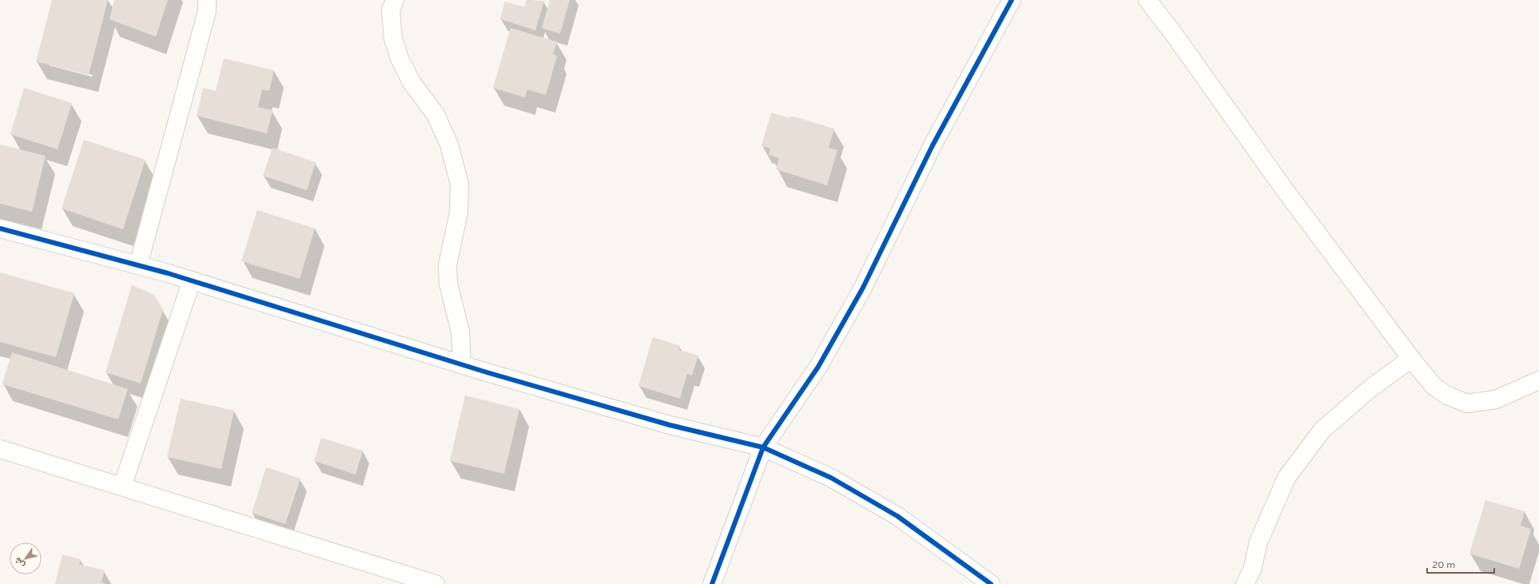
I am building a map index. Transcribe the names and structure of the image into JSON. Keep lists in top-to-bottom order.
{
  "scale_bar": "20 m",
  "north": "bottom left"
}
